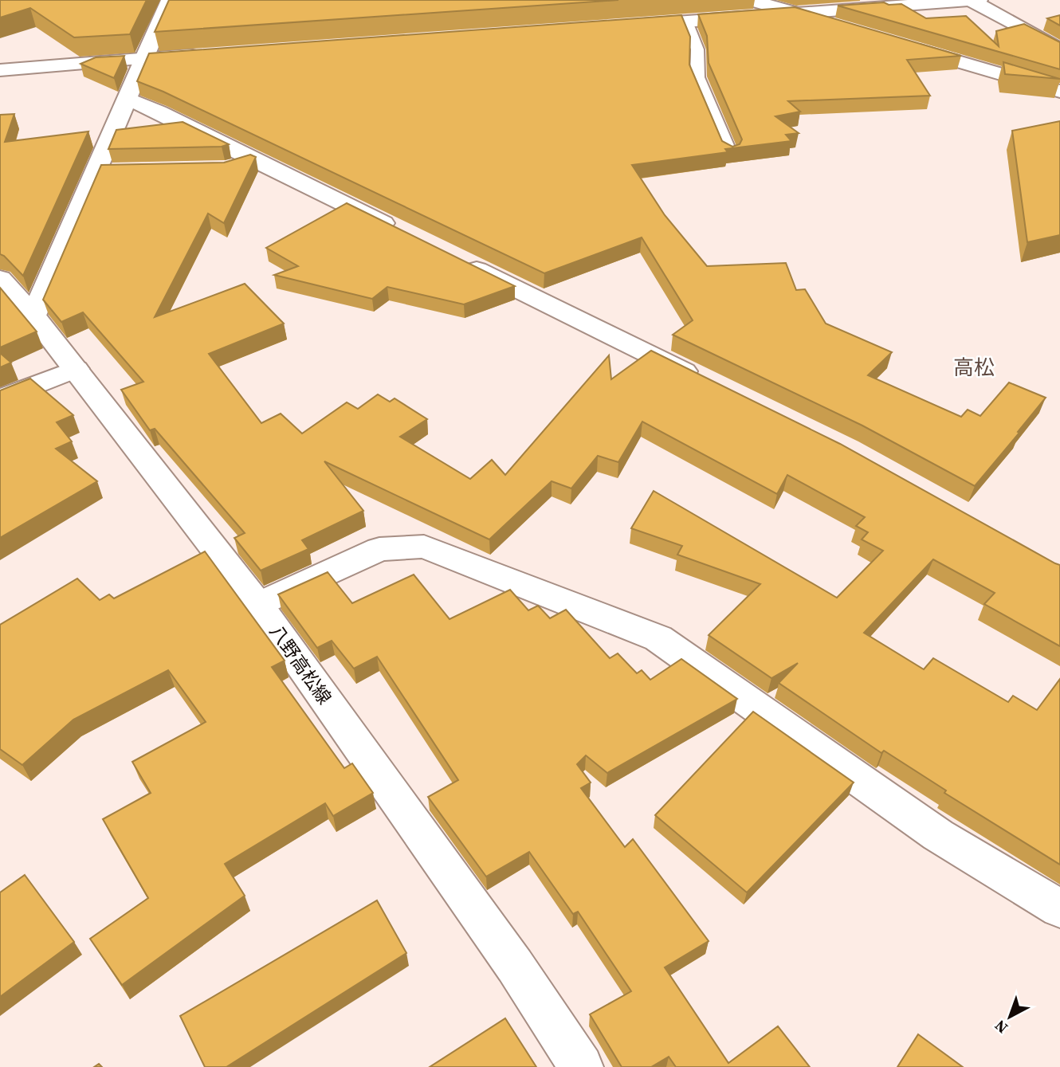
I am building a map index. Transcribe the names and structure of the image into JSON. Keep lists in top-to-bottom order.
{
  "streets": {
    "main road": ["八野高松線"]
  },
  "districts": ["高松"],
  "north": "bottom left"
}
